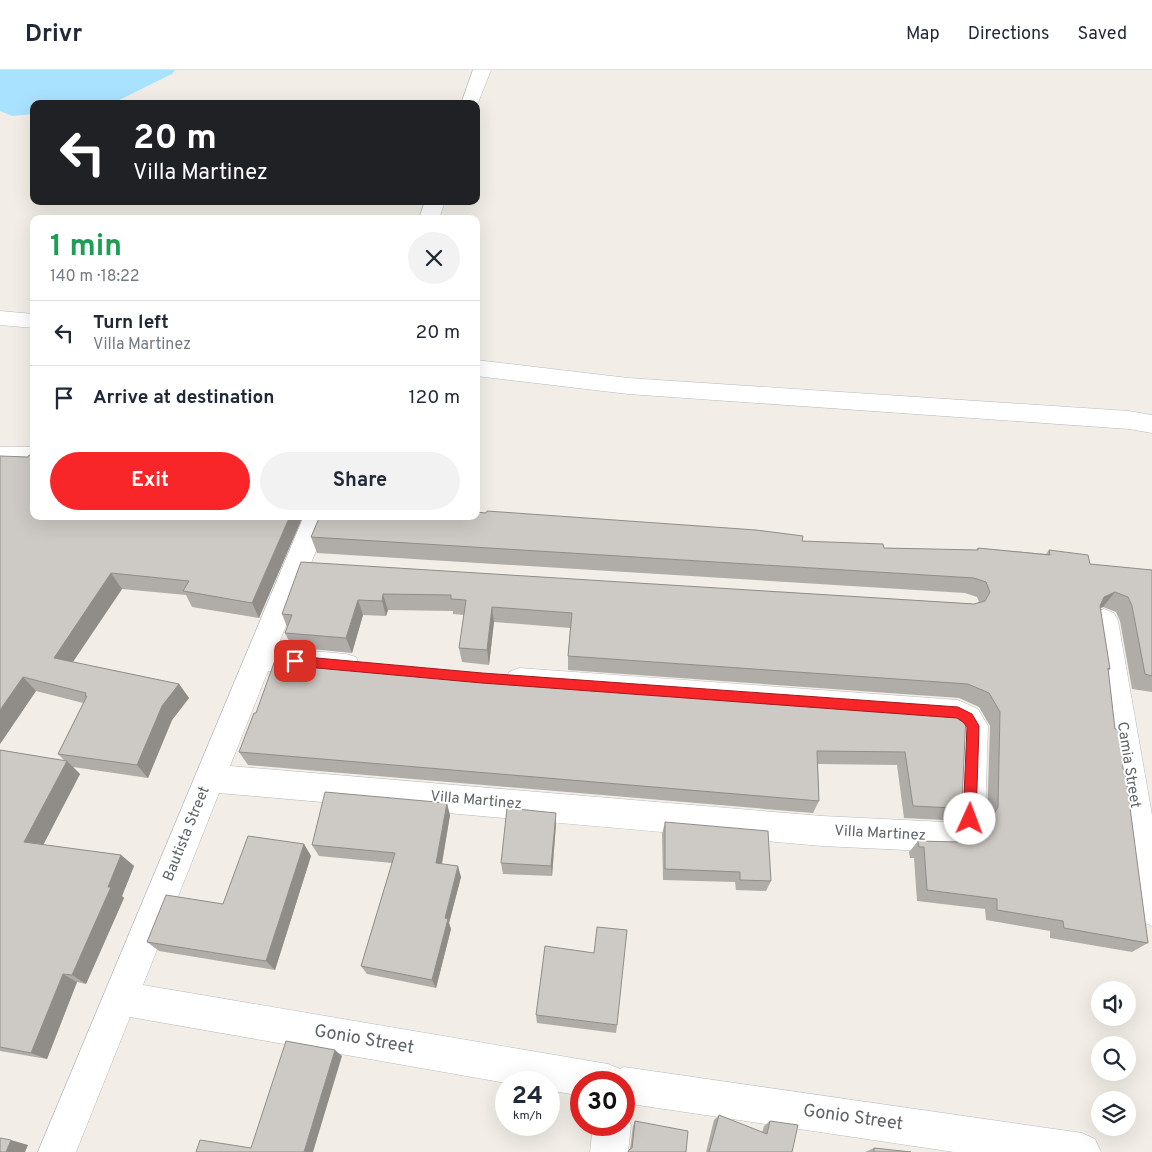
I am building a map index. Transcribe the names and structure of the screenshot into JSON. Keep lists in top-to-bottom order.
{
  "streets": {
    "street": [
      "Camia Street",
      "Villa Martinez",
      "Bautista Street",
      "Gonio Street"
    ]
  },
  "crossings": [
    ["Villa Martinez", "Bautista Street"],
    ["Bautista Street", "Gonio Street"]
  ],
  "page": {
    "header": "Drivr",
    "nav": ["Map", "Directions", "Saved"],
    "turn": ["20 m", "Villa Martinez"],
    "heading": ["1 min", "140 m · 18:22"],
    "list": [
      {
        "name": "Turn left",
        "note": "Villa Martinez",
        "value": "20 m"
      },
      {
        "name": "Arrive at destination",
        "value": "120 m"
      }
    ],
    "buttons": ["Exit", "Share"],
    "speed": "24 km/h",
    "limit": "30"
  }
}
